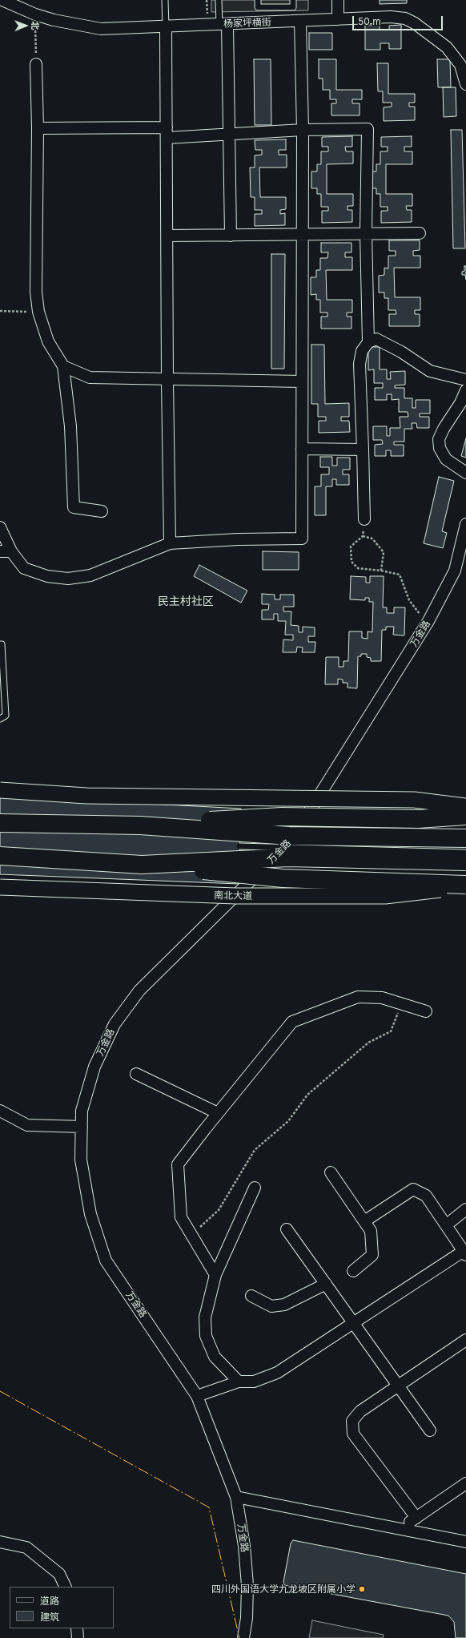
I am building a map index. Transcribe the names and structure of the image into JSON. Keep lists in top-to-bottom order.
{
  "streets": {
    "main road": ["南北大道"],
    "street": ["杨家坪横街", "万金路"]
  },
  "districts": ["民主村社区"],
  "places": ["四川外国语大学九龙坡区附属小学"],
  "legend": ["道路", "建筑"],
  "scale_bar": "50 m",
  "north": "right"
}
